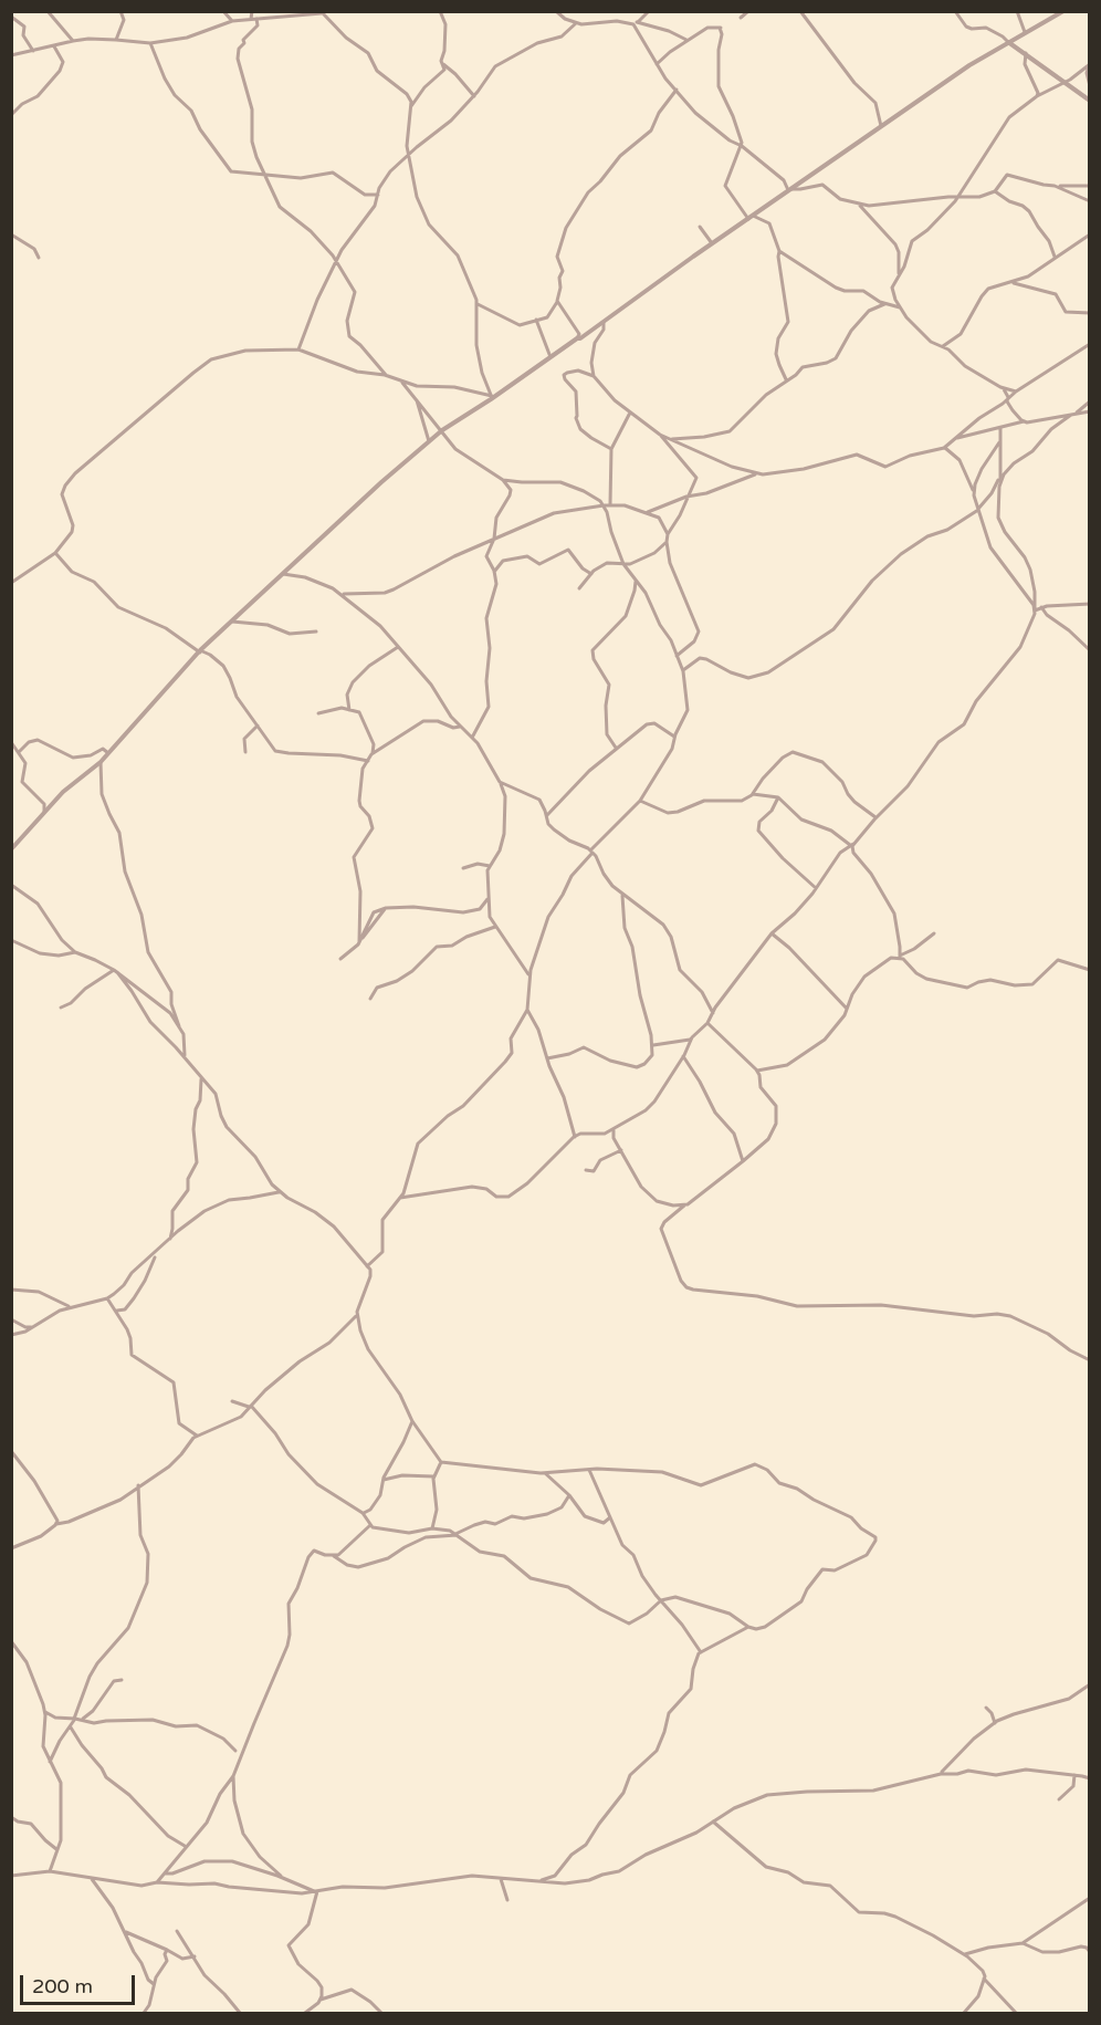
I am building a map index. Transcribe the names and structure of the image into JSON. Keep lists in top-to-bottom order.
{
  "scale_bar": "200 m"
}
